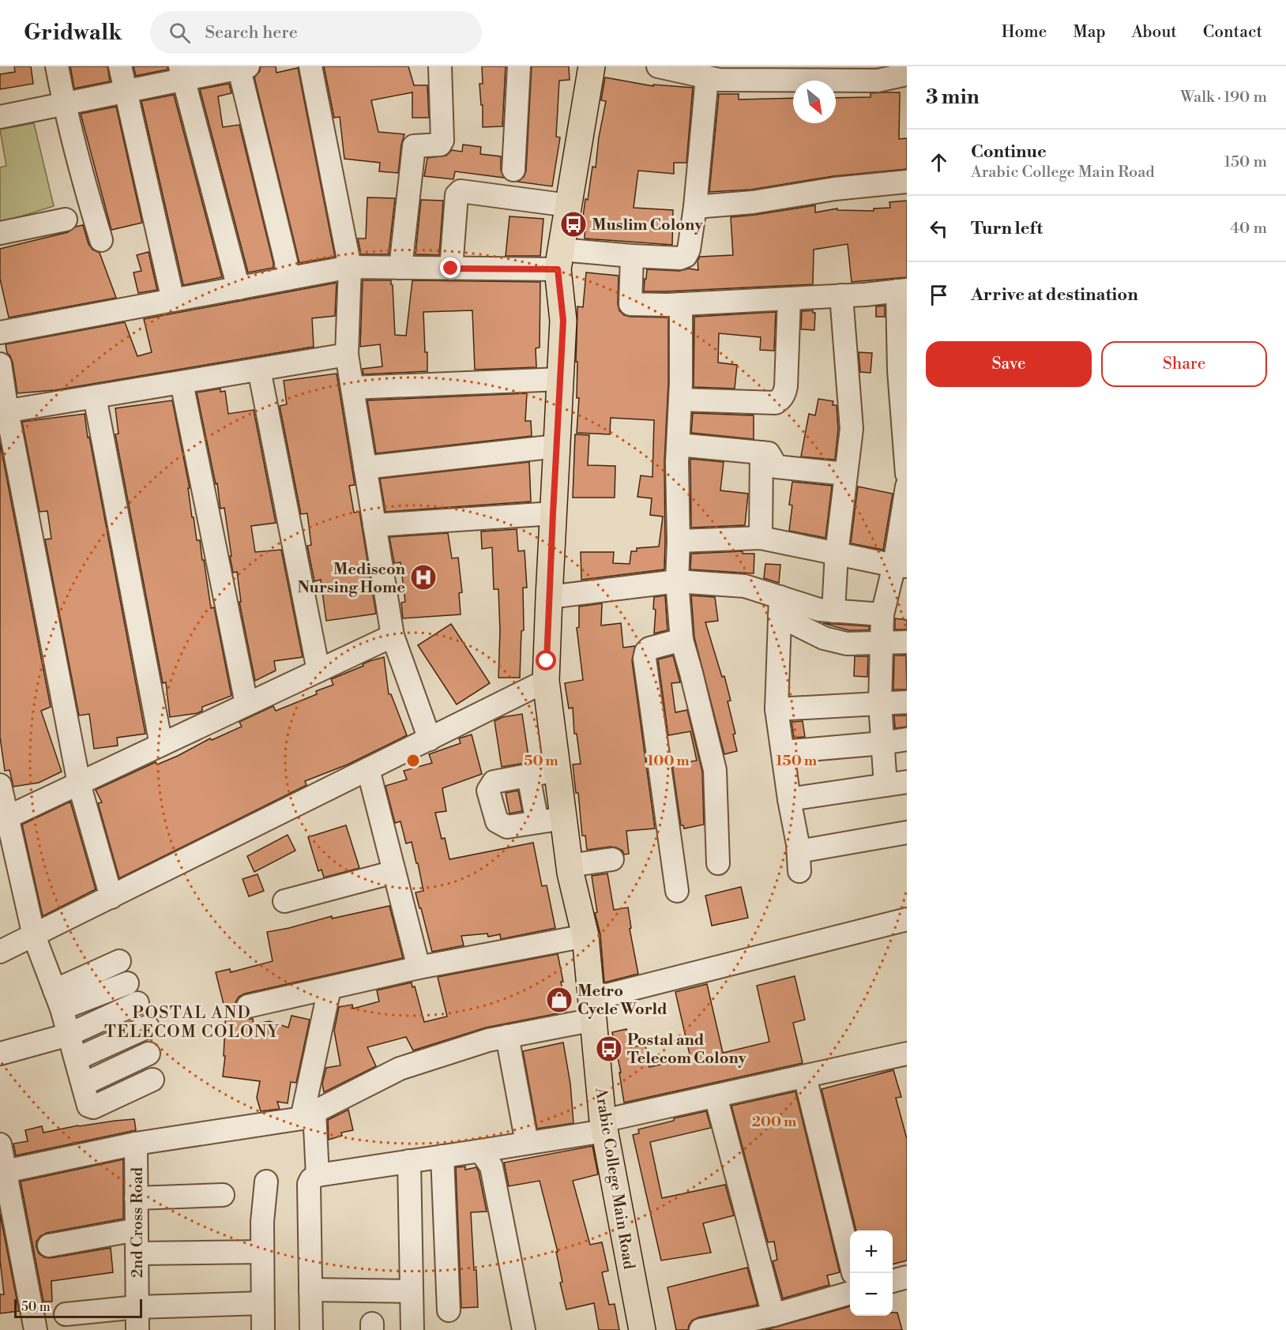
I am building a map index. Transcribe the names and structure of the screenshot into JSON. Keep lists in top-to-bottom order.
{
  "streets": {
    "main road": ["Arabic College Main Road"],
    "street": ["2nd Cross Road"]
  },
  "districts": ["POSTAL AND TELECOM COLONY"],
  "places": {
    "bus stop": ["Muslim Colony", "Postal and Telecom Colony"],
    "hospital": ["Mediscon Nursing Home"],
    "shop": ["Metro Cycle World"]
  },
  "scale_bar": "50 m",
  "north": "bottom right",
  "page": {
    "header": "Gridwalk",
    "search": "Search here",
    "nav": [
      "Home",
      "Map",
      "About",
      "Contact"
    ],
    "heading": ["3 min", "Walk · 190 m"],
    "list": [
      ["Continue", "Arabic College Main Road", "150 m"],
      ["Turn left", "40 m"],
      "Arrive at destination"
    ],
    "buttons": ["Save", "Share"],
    "map_buttons": ["+", "−"],
    "scale": "50 m"
  },
  "rings": [
    "50 m",
    "100 m",
    "150 m",
    "200 m"
  ]
}
